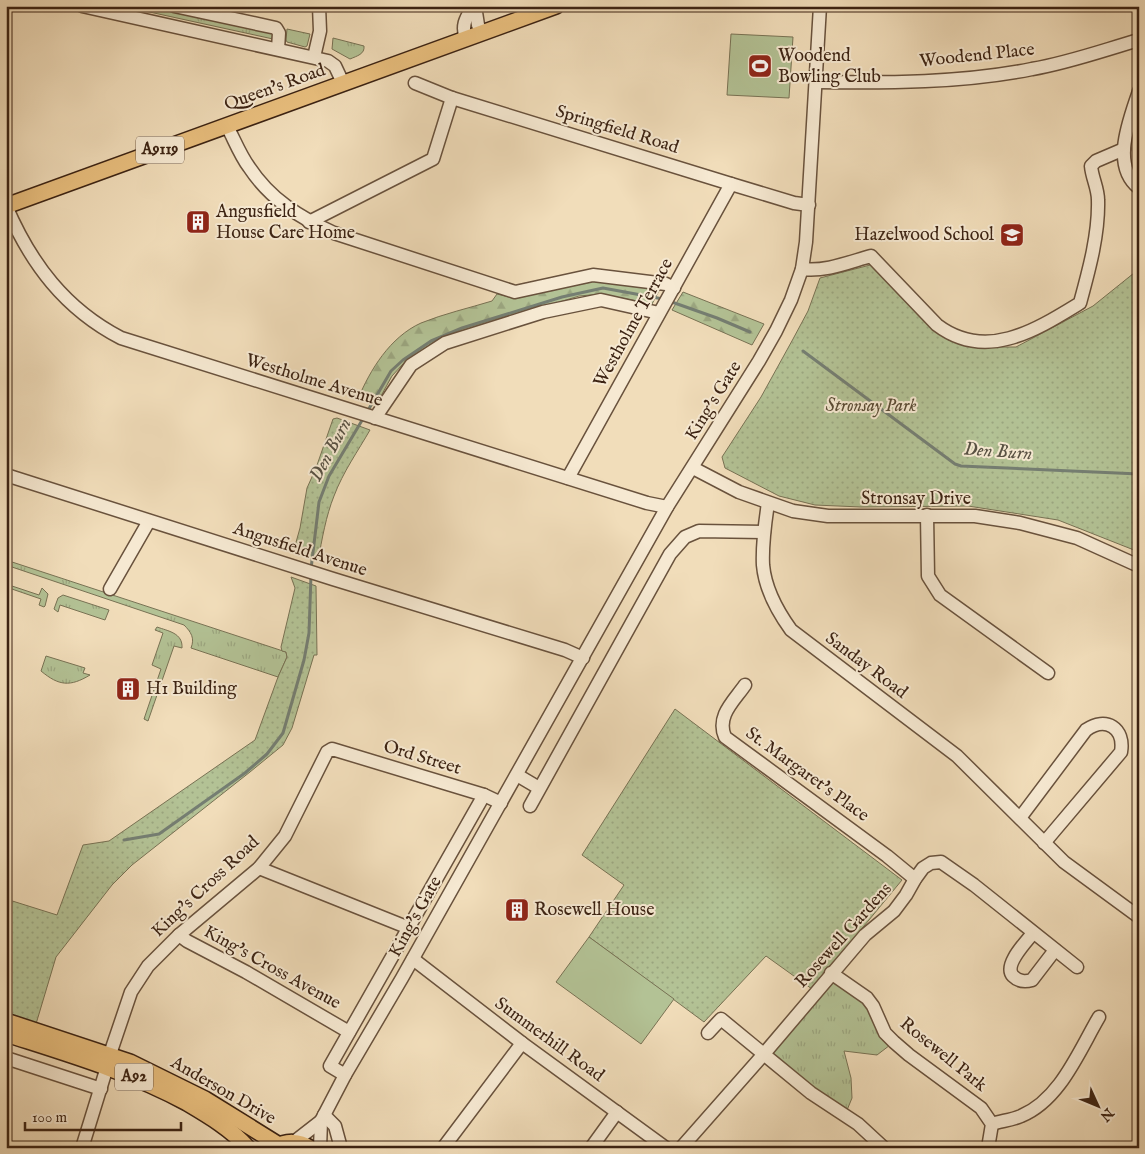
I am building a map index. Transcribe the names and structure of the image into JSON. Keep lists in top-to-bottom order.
{
  "streets": {
    "main road": [
      "Queen's Road",
      "A9119",
      "A92",
      "Anderson Drive"
    ],
    "street": [
      "Woodend Place",
      "Springfield Road",
      "Westholme Terrace",
      "Westholme Avenue",
      "King's Gate",
      "Stronsay Drive",
      "Angusfield Avenue",
      "Sanday Road",
      "Ord Street",
      "St. Margaret's Place",
      "King's Cross Road",
      "Rosewell Gardens",
      "King's Cross Avenue",
      "Summerhill Road",
      "Rosewell Park"
    ]
  },
  "crossings": [
    ["Woodend Place", "King's Gate"],
    ["Queen's Road", "Westholme Avenue"],
    ["Springfield Road", "Westholme Terrace"],
    ["Springfield Road", "King's Gate"],
    ["Westholme Terrace", "Westholme Avenue"],
    ["Westholme Avenue", "King's Gate"],
    ["King's Gate", "Stronsay Drive"],
    ["King's Gate", "Angusfield Avenue"],
    ["King's Gate", "Ord Street"],
    ["King's Gate", "King's Cross Avenue"],
    ["King's Gate", "Summerhill Road"],
    ["King's Gate", "A92"],
    ["Stronsay Drive", "Sanday Road"],
    ["Ord Street", "King's Cross Road"],
    ["St. Margaret's Place", "Rosewell Gardens"],
    ["King's Cross Road", "King's Cross Avenue"],
    ["King's Cross Road", "Anderson Drive"],
    ["Rosewell Gardens", "Rosewell Park"],
    ["A92", "Anderson Drive"]
  ],
  "water": ["Den Burn"],
  "parks": ["Stronsay Park"],
  "places": {
    "sports": ["Woodend Bowling Club"],
    "building": ["Angusfield House Care Home", "H1 Building", "Rosewell House"],
    "school or university": ["Hazelwood School"]
  },
  "scale_bar": "100 m",
  "north": "bottom right"
}
